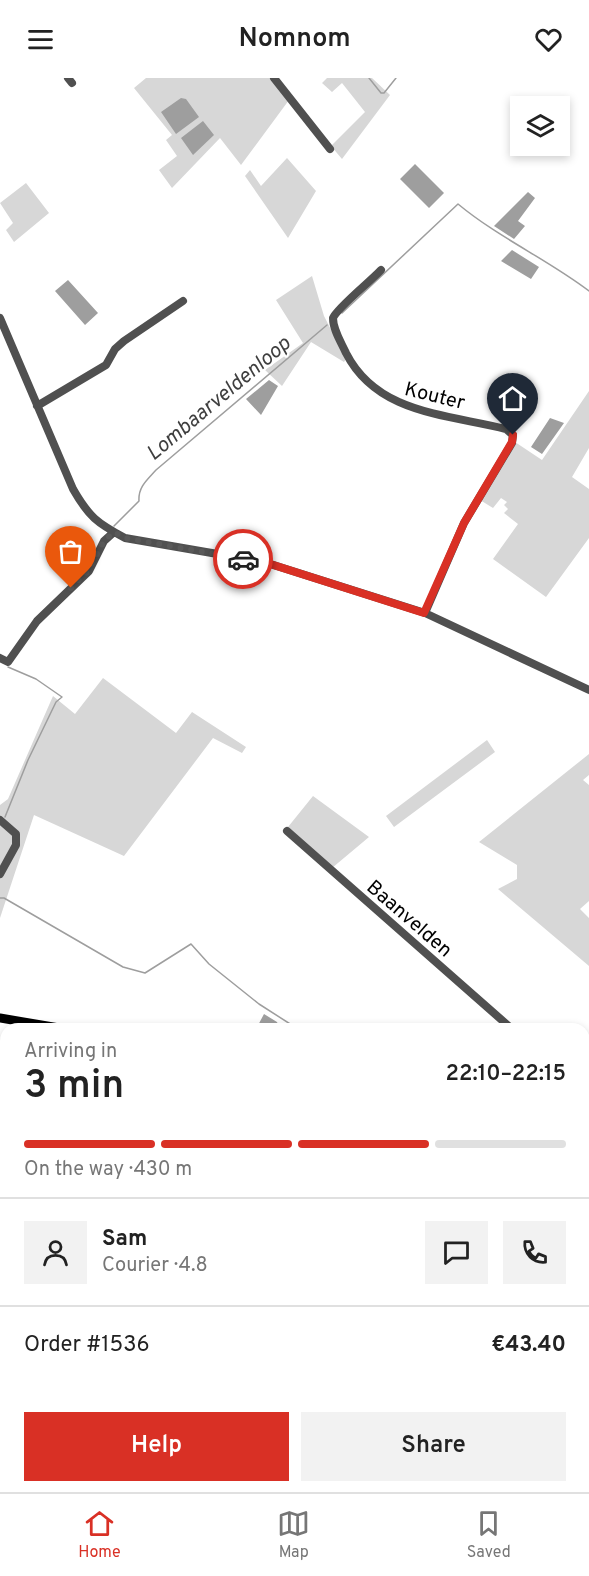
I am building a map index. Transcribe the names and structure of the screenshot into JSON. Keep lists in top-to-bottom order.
{
  "streets": {
    "street": ["Kouter", "Baanvelden"]
  },
  "water": ["Lombaarveldenloop"],
  "page": {
    "header": "Nomnom",
    "heading": ["3 min", "Arriving in", "22:10–22:15"],
    "panel": [
      "Sam",
      "Courier · 4.8",
      "Order #1536",
      "€43.40"
    ],
    "bar": "On the way · 430 m",
    "buttons": ["Help", "Share"],
    "tabs": ["Home", "Map", "Saved"]
  }
}
